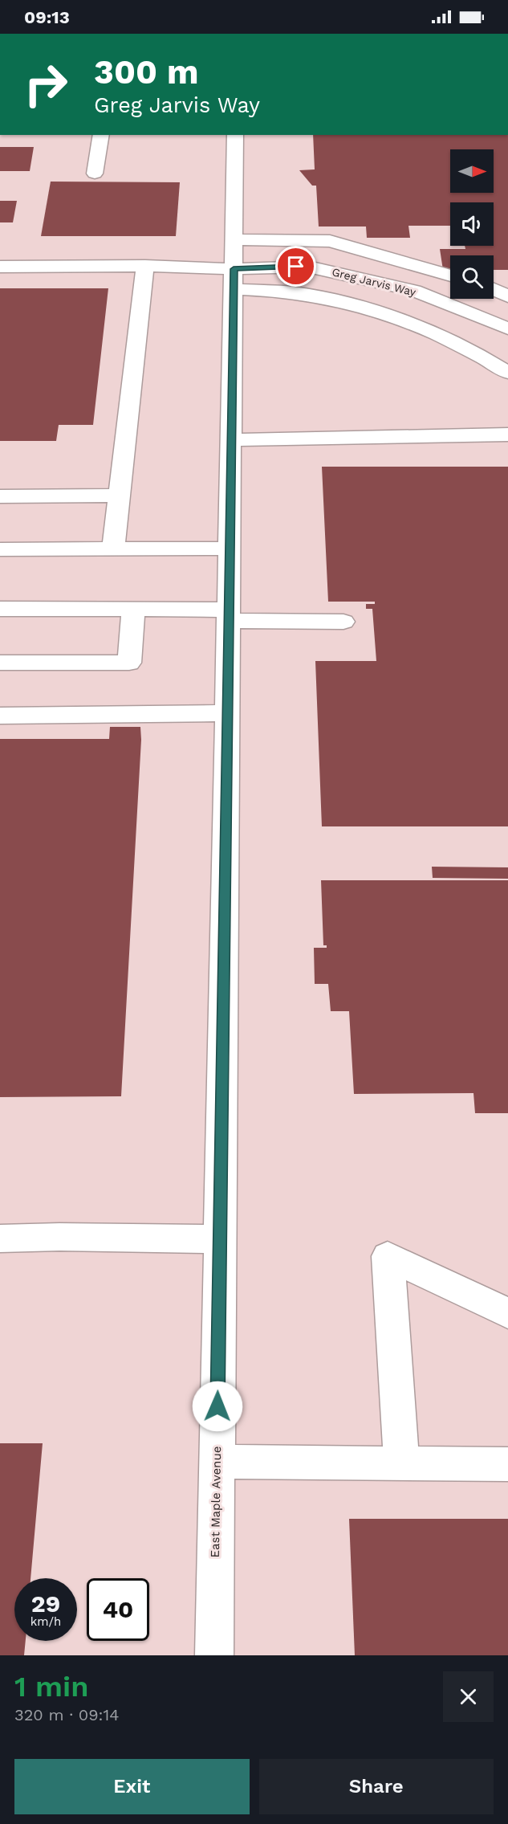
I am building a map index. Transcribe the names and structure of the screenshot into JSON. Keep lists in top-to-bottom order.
{
  "streets": {
    "street": ["Greg Jarvis Way", "East Maple Avenue"]
  },
  "crossings": [
    ["Greg Jarvis Way", "East Maple Avenue"]
  ],
  "north": "right",
  "page": {
    "status": "09:13",
    "turn": ["300 m", "Greg Jarvis Way"],
    "speed": "29 km/h",
    "limit": "40",
    "heading": ["1 min", "320 m · 09:14"],
    "buttons": ["Exit", "Share"]
  }
}
